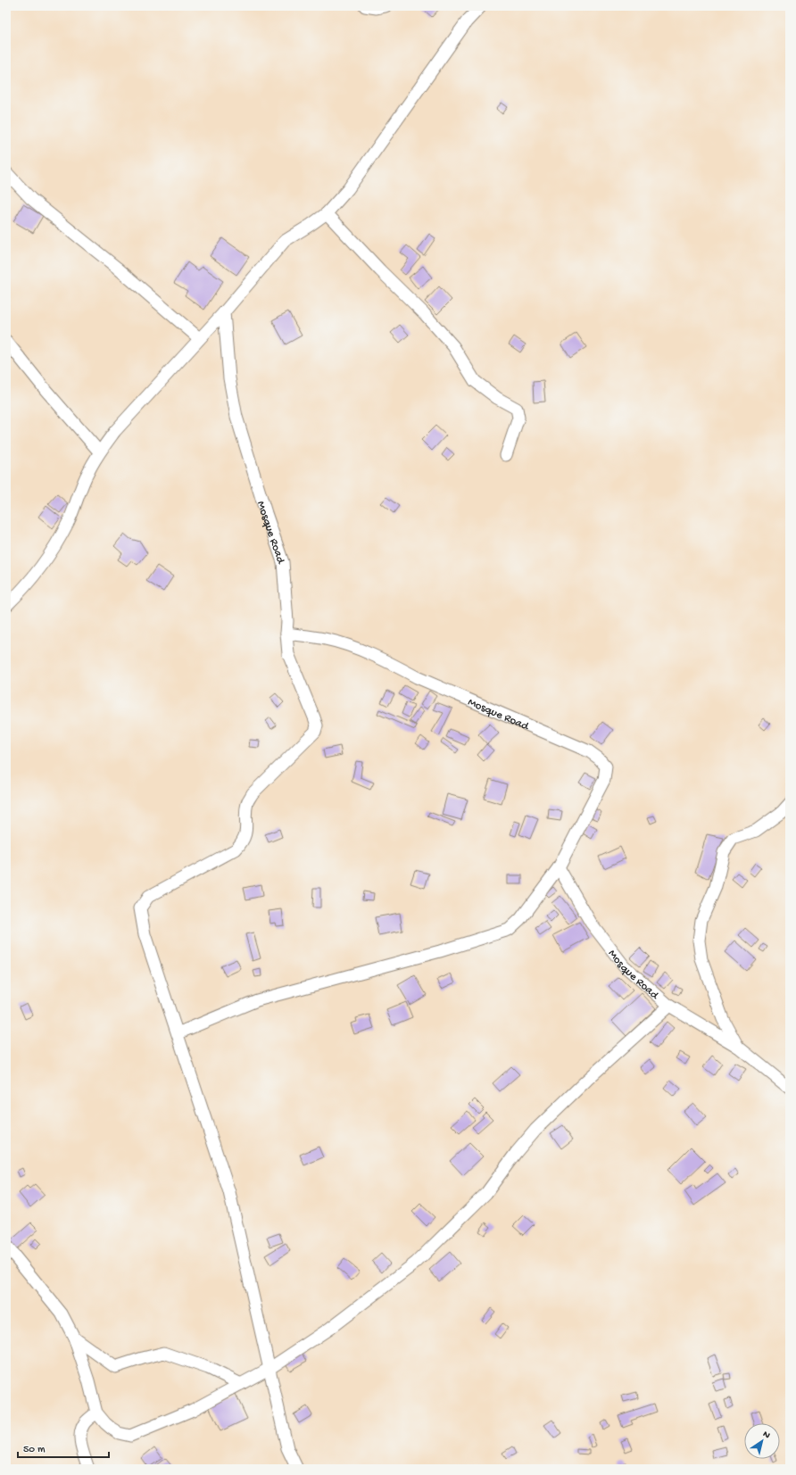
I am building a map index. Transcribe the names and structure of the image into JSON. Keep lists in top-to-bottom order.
{
  "streets": {
    "street": ["Mosque Road"]
  },
  "scale_bar": "50 m",
  "north": "top right"
}
